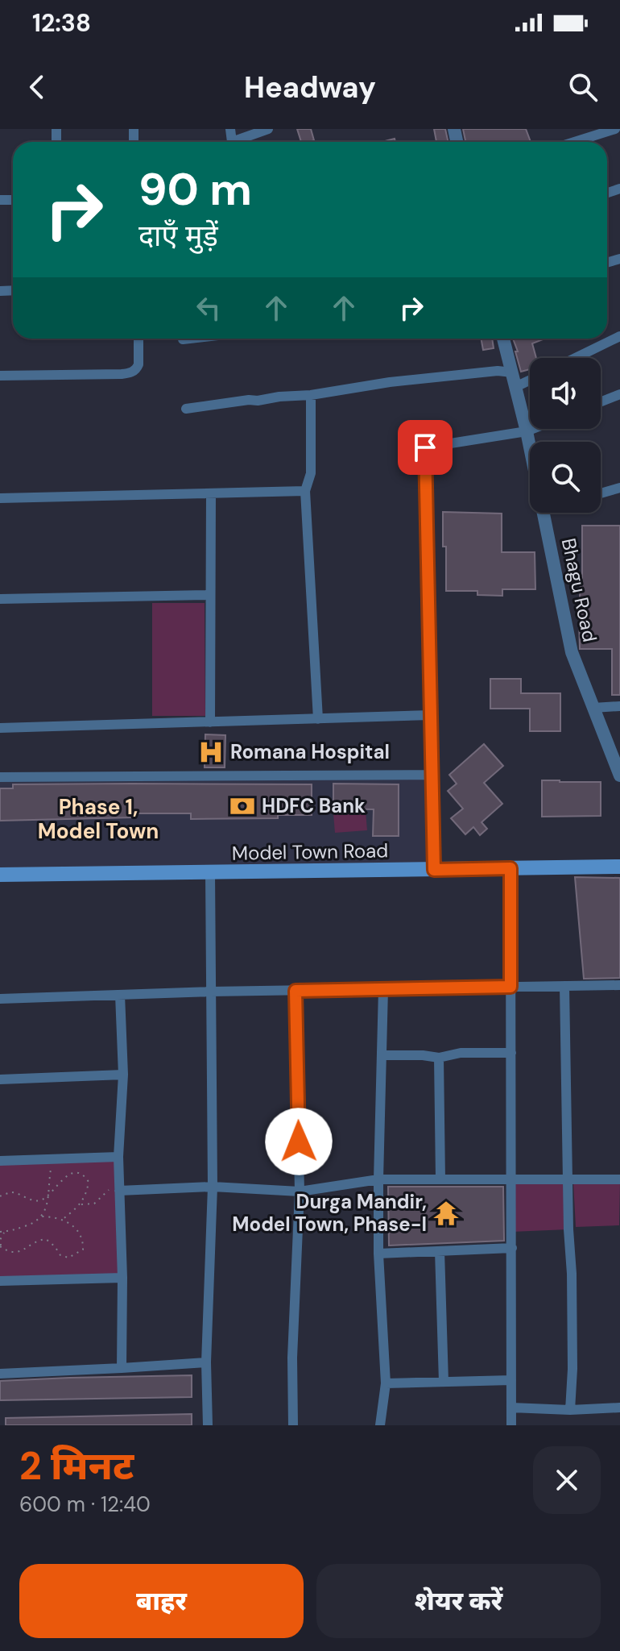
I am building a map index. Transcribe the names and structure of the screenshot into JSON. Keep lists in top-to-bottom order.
{
  "streets": {
    "main road": ["Model Town Road"],
    "street": ["Bhagu Road"]
  },
  "districts": ["Phase 1, Model Town"],
  "places": {
    "hospital": ["Romana Hospital"],
    "bank": ["HDFC Bank"],
    "temple": ["Durga Mandir, Model Town, Phase-I"]
  },
  "page": {
    "status": "12:38",
    "header": "Headway",
    "turn": ["90 m", "दाएँ मुड़ें"],
    "heading": ["2 मिनट", "600 m · 12:40"],
    "buttons": ["बाहर", "शेयर करें"]
  }
}
